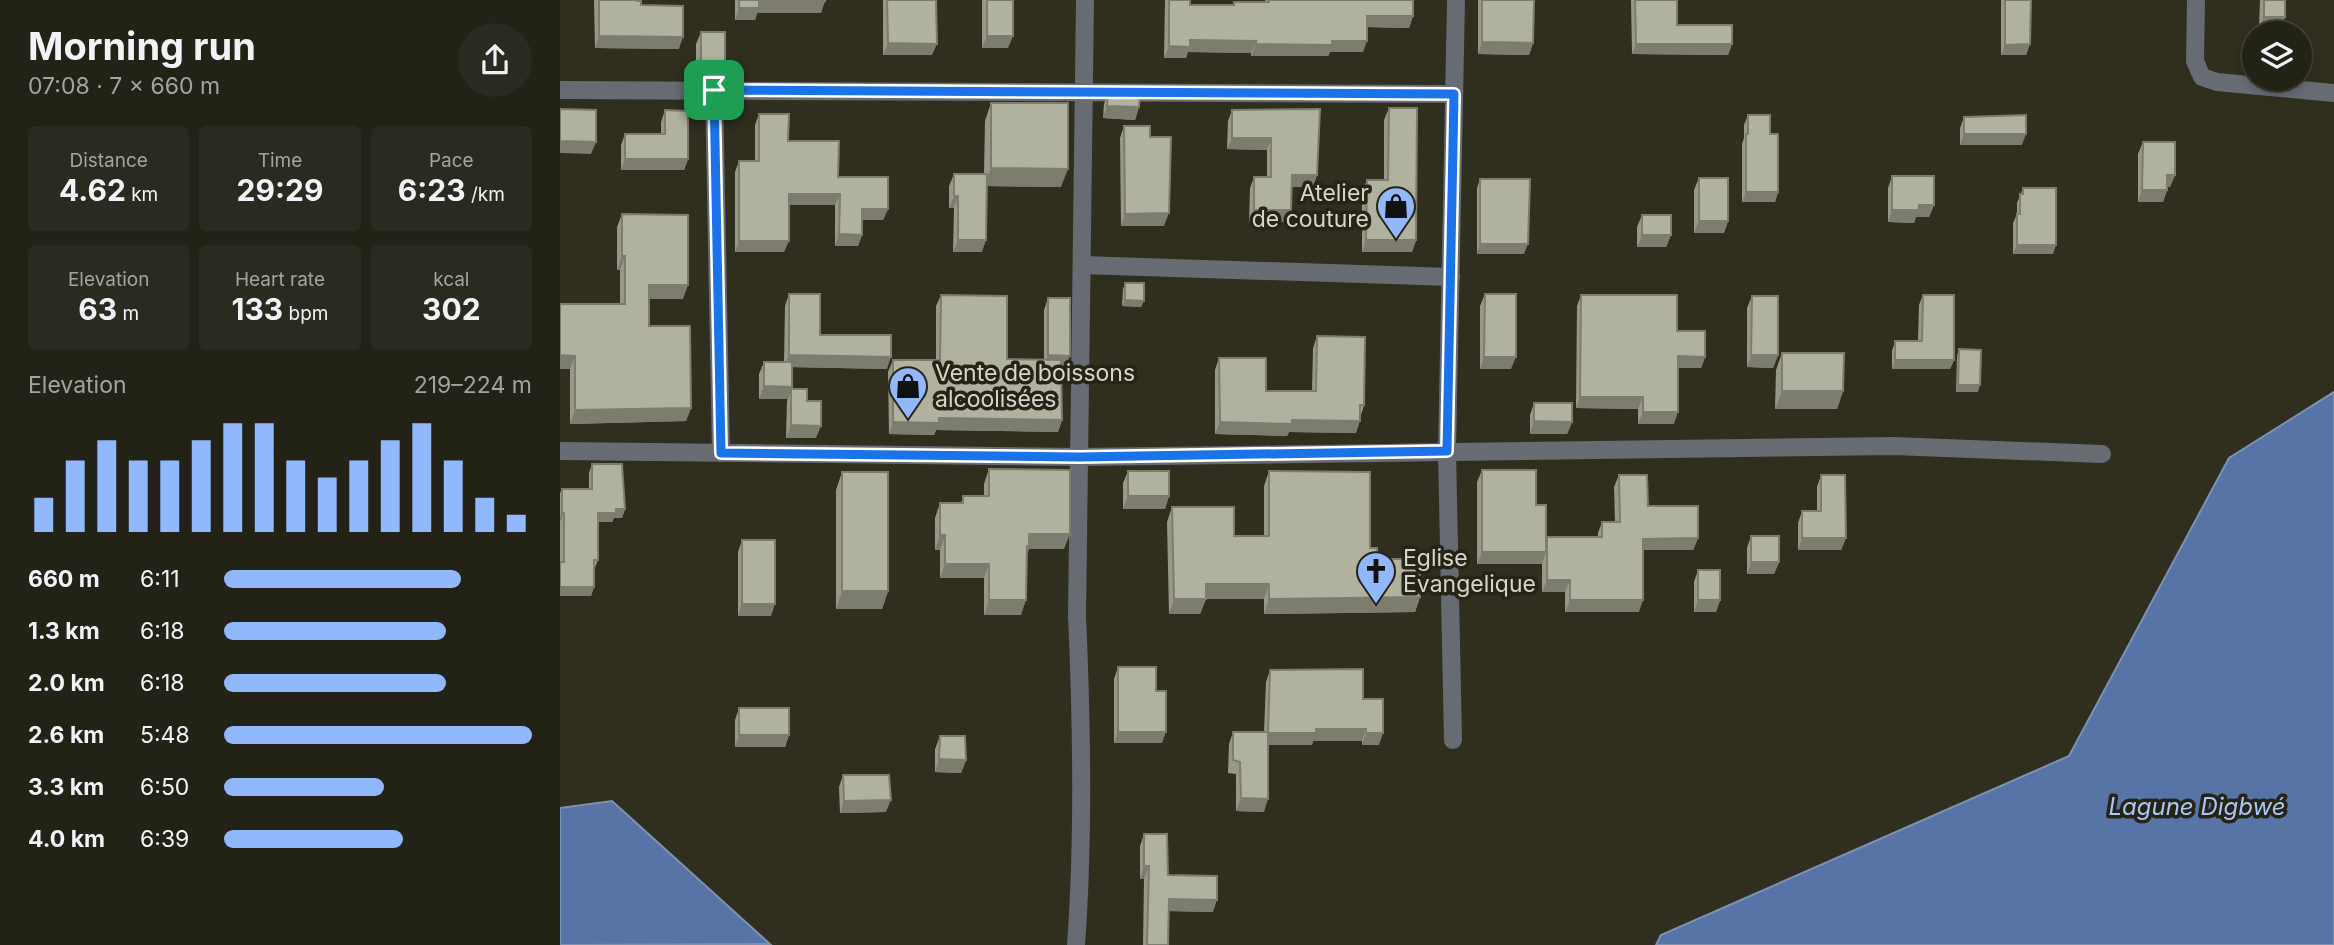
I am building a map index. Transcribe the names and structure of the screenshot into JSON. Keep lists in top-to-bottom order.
{
  "water": ["Lagune Digbwé"],
  "places": {
    "shop": ["Atelier de couture", "Vente de boissons alcoolisées"],
    "church": ["Eglise Evangelique"]
  },
  "page": {
    "heading": ["Morning run", "07:08 · 7 × 660 m"],
    "stats": [
      ["Distance", "4.62 km"],
      ["Time", "29:29"],
      ["Pace", "6:23 /km"],
      ["Elevation", "63 m"],
      ["Heart rate", "133 bpm"],
      ["kcal", "302"]
    ],
    "chart": ["Elevation", "219–224 m"],
    "list": [
      {
        "name": "660 m",
        "note": "6:11"
      },
      {
        "name": "1.3 km",
        "note": "6:18"
      },
      {
        "name": "2.0 km",
        "note": "6:18"
      },
      {
        "name": "2.6 km",
        "note": "5:48"
      },
      {
        "name": "3.3 km",
        "note": "6:50"
      },
      {
        "name": "4.0 km",
        "note": "6:39"
      }
    ]
  }
}
